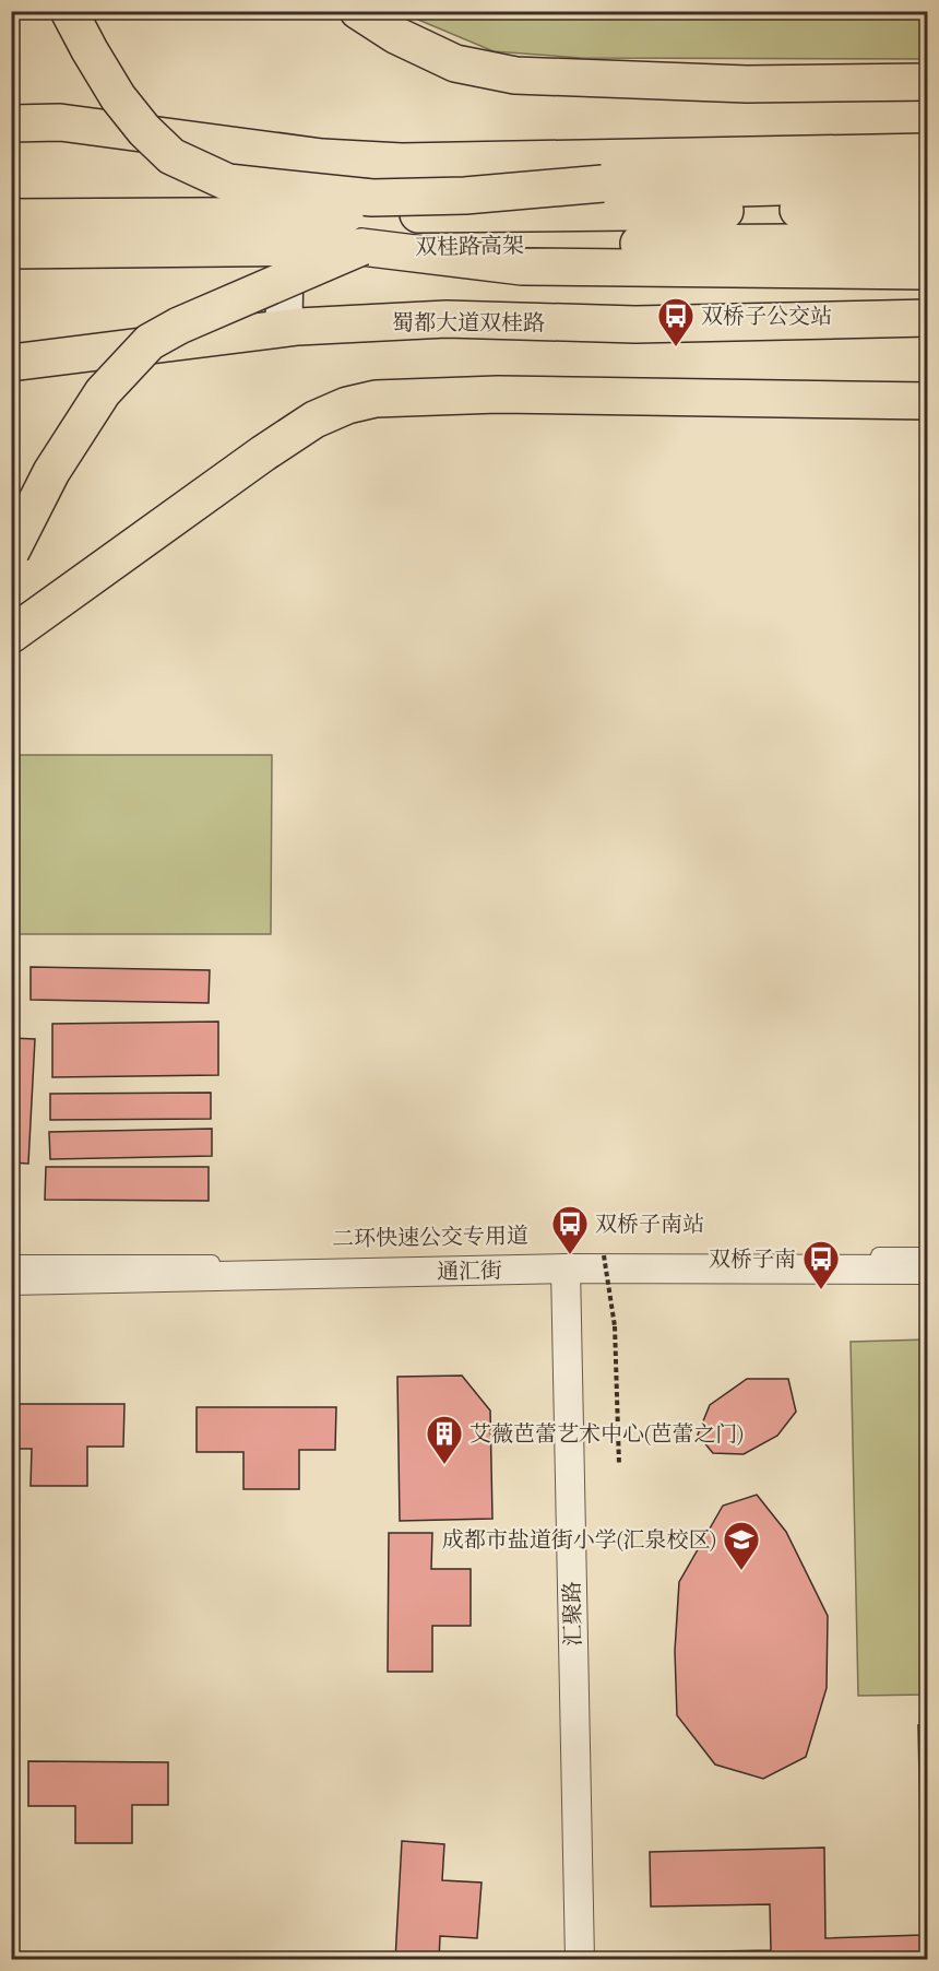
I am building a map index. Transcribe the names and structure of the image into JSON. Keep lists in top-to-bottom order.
{
  "streets": {
    "main road": ["双桂路高架", "蜀都大道双桂路"],
    "street": ["通汇街", "汇聚路"],
    "lane": ["二环快速公交专用道"]
  },
  "crossings": [
    ["通汇街", "汇聚路"]
  ],
  "places": {
    "bus stop": ["双桥子公交站", "双桥子南站", "双桥子南"],
    "building": ["艾薇芭蕾艺术中心(芭蕾之门)"],
    "school or university": ["成都市盐道街小学(汇泉校区)"]
  }
}
